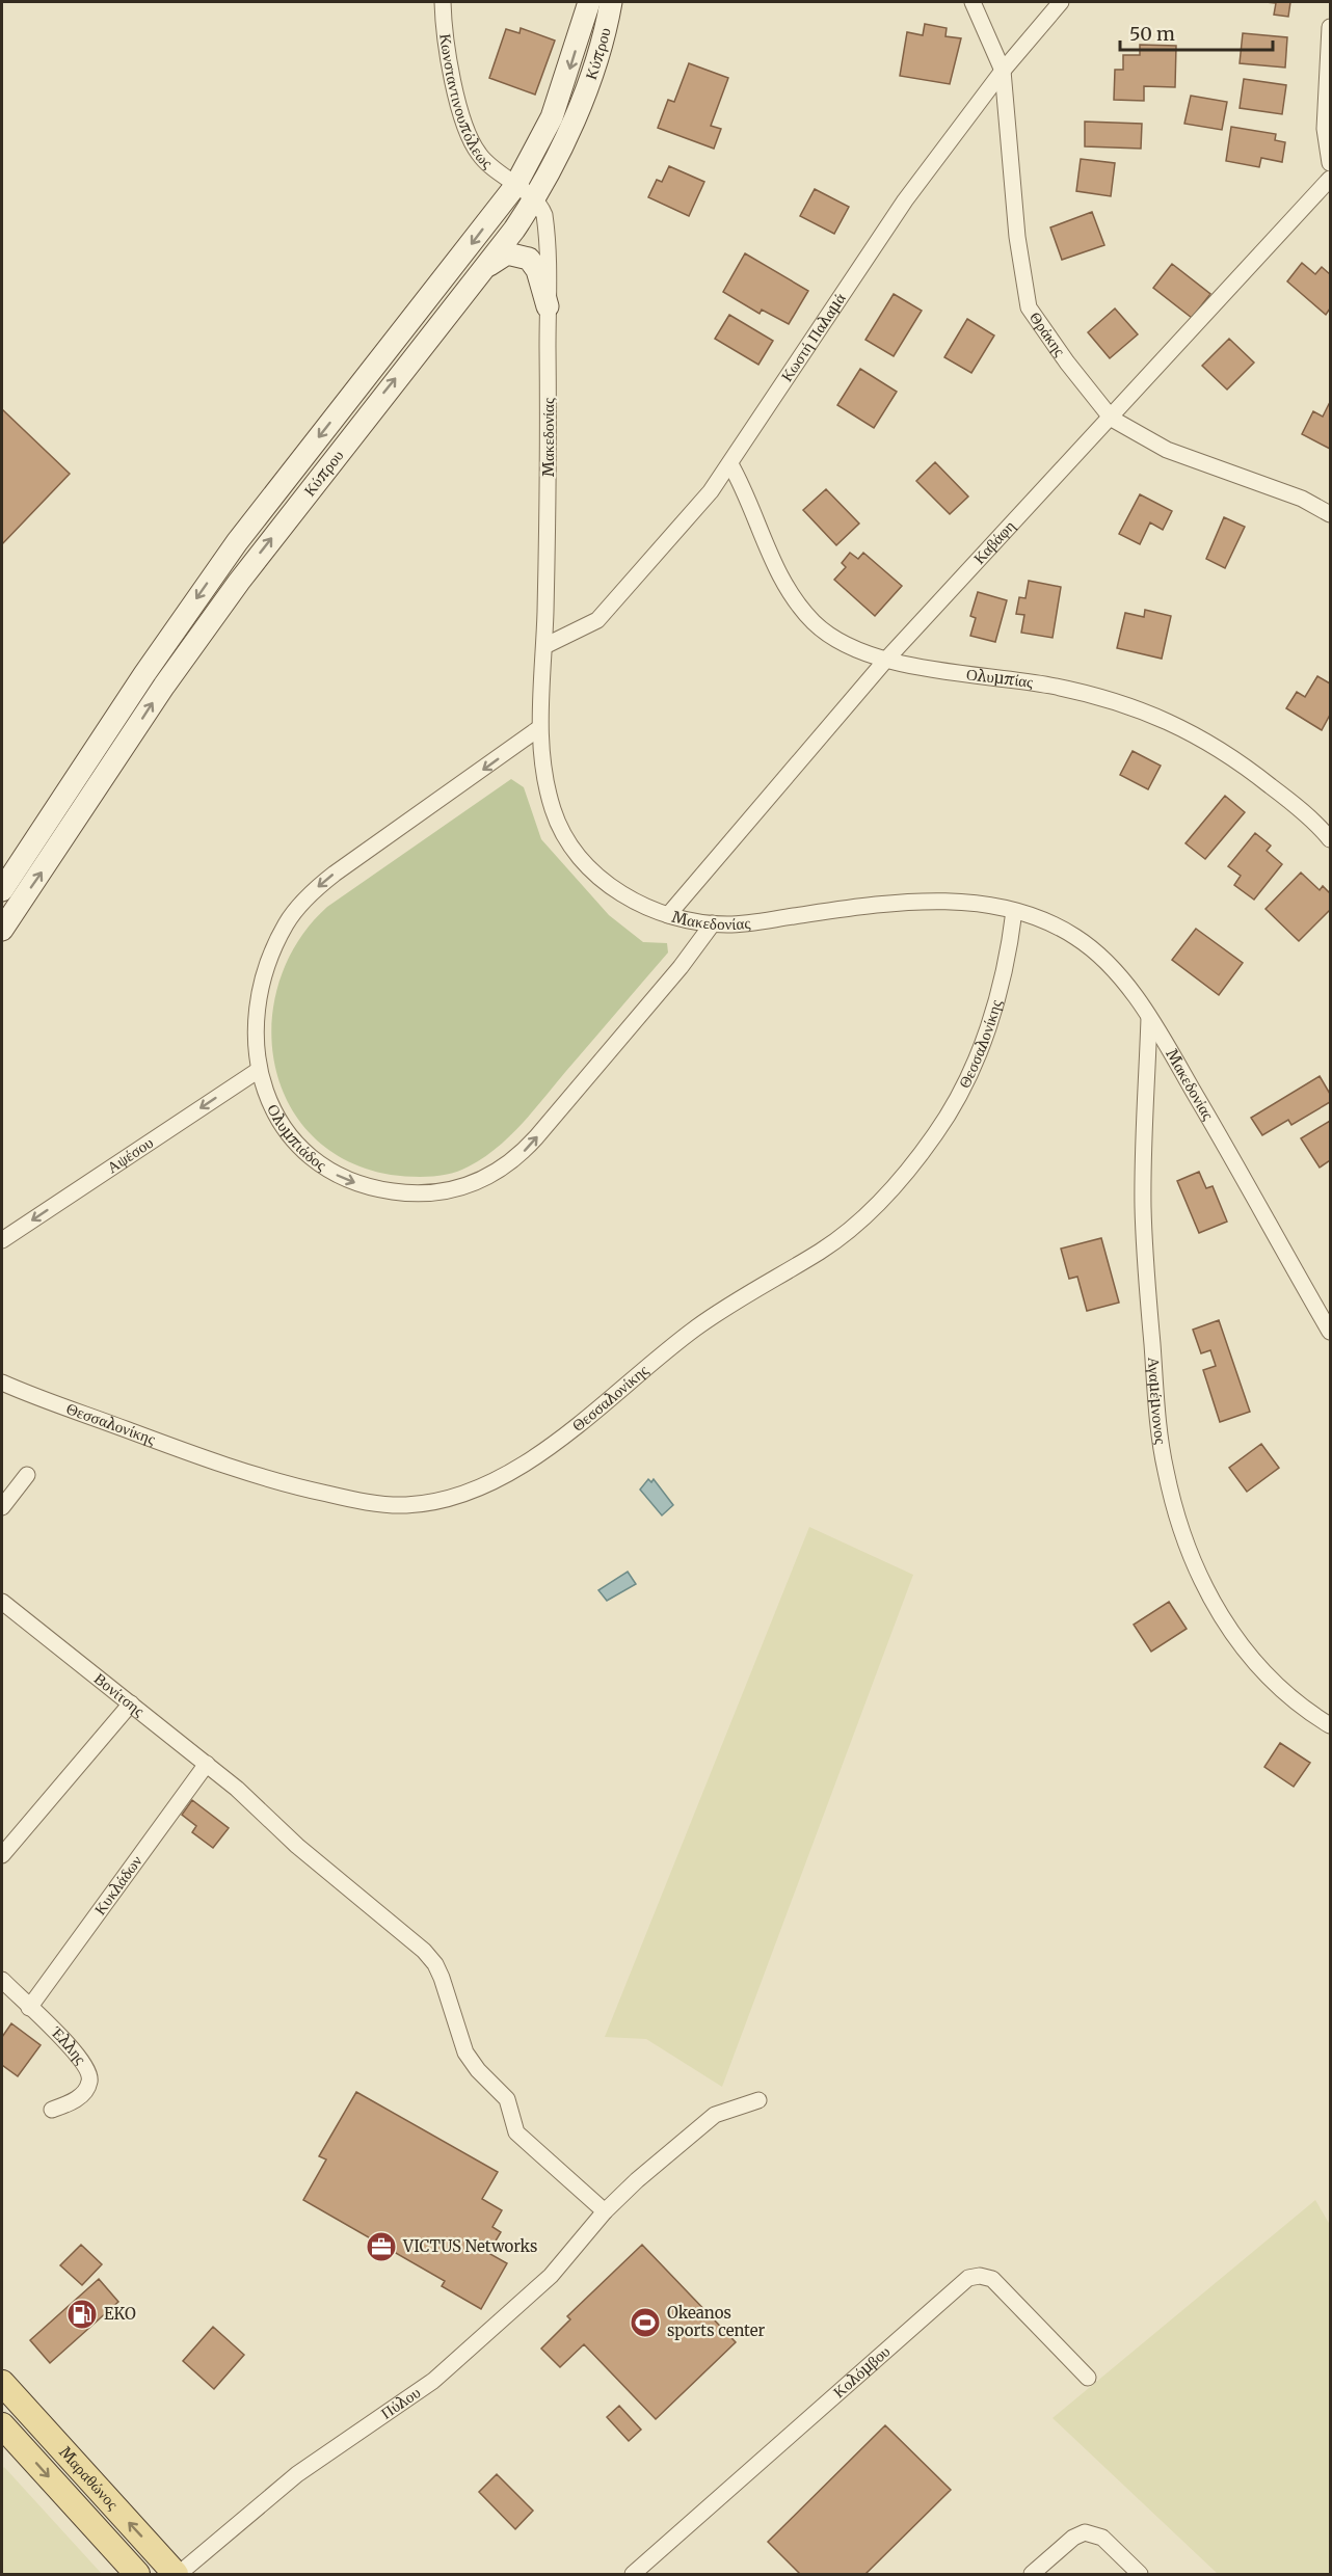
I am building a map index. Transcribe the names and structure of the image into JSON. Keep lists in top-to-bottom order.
{
  "streets": {
    "main road": ["Κύπρου", "Μαραθώνος"],
    "street": [
      "Κωνσταντινουπόλεως",
      "Θράκης",
      "Κωστή Παλαμά",
      "Μακεδονίας",
      "Καβάφη",
      "Ολυμπίας",
      "Θεσσαλονίκης",
      "Ολυμπιάδος",
      "Αψέσου",
      "Αγαμέμνονος",
      "Βονίτσης",
      "Κυκλάδων",
      "Έλλης",
      "Κολόμβου",
      "Πύλου"
    ]
  },
  "crossings": [
    ["Κύπρου", "Κωνσταντινουπόλεως"],
    ["Κύπρου", "Μακεδονίας"],
    ["Θράκης", "Κωστή Παλαμά"],
    ["Θράκης", "Καβάφη"],
    ["Κωστή Παλαμά", "Μακεδονίας"],
    ["Κωστή Παλαμά", "Ολυμπίας"],
    ["Μακεδονίας", "Καβάφη"],
    ["Μακεδονίας", "Θεσσαλονίκης"],
    ["Μακεδονίας", "Ολυμπιάδος"],
    ["Μακεδονίας", "Αγαμέμνονος"],
    ["Καβάφη", "Ολυμπίας"],
    ["Ολυμπιάδος", "Αψέσου"],
    ["Βονίτσης", "Κυκλάδων"],
    ["Βονίτσης", "Πύλου"],
    ["Κυκλάδων", "Έλλης"],
    ["Πύλου", "Μαραθώνος"]
  ],
  "one_way": ["Αψέσου"],
  "places": {
    "office": ["VICTUS Networks"],
    "fuel station": ["EKO"],
    "sports": ["Okeanos sports center"]
  },
  "scale_bar": "50 m"
}
